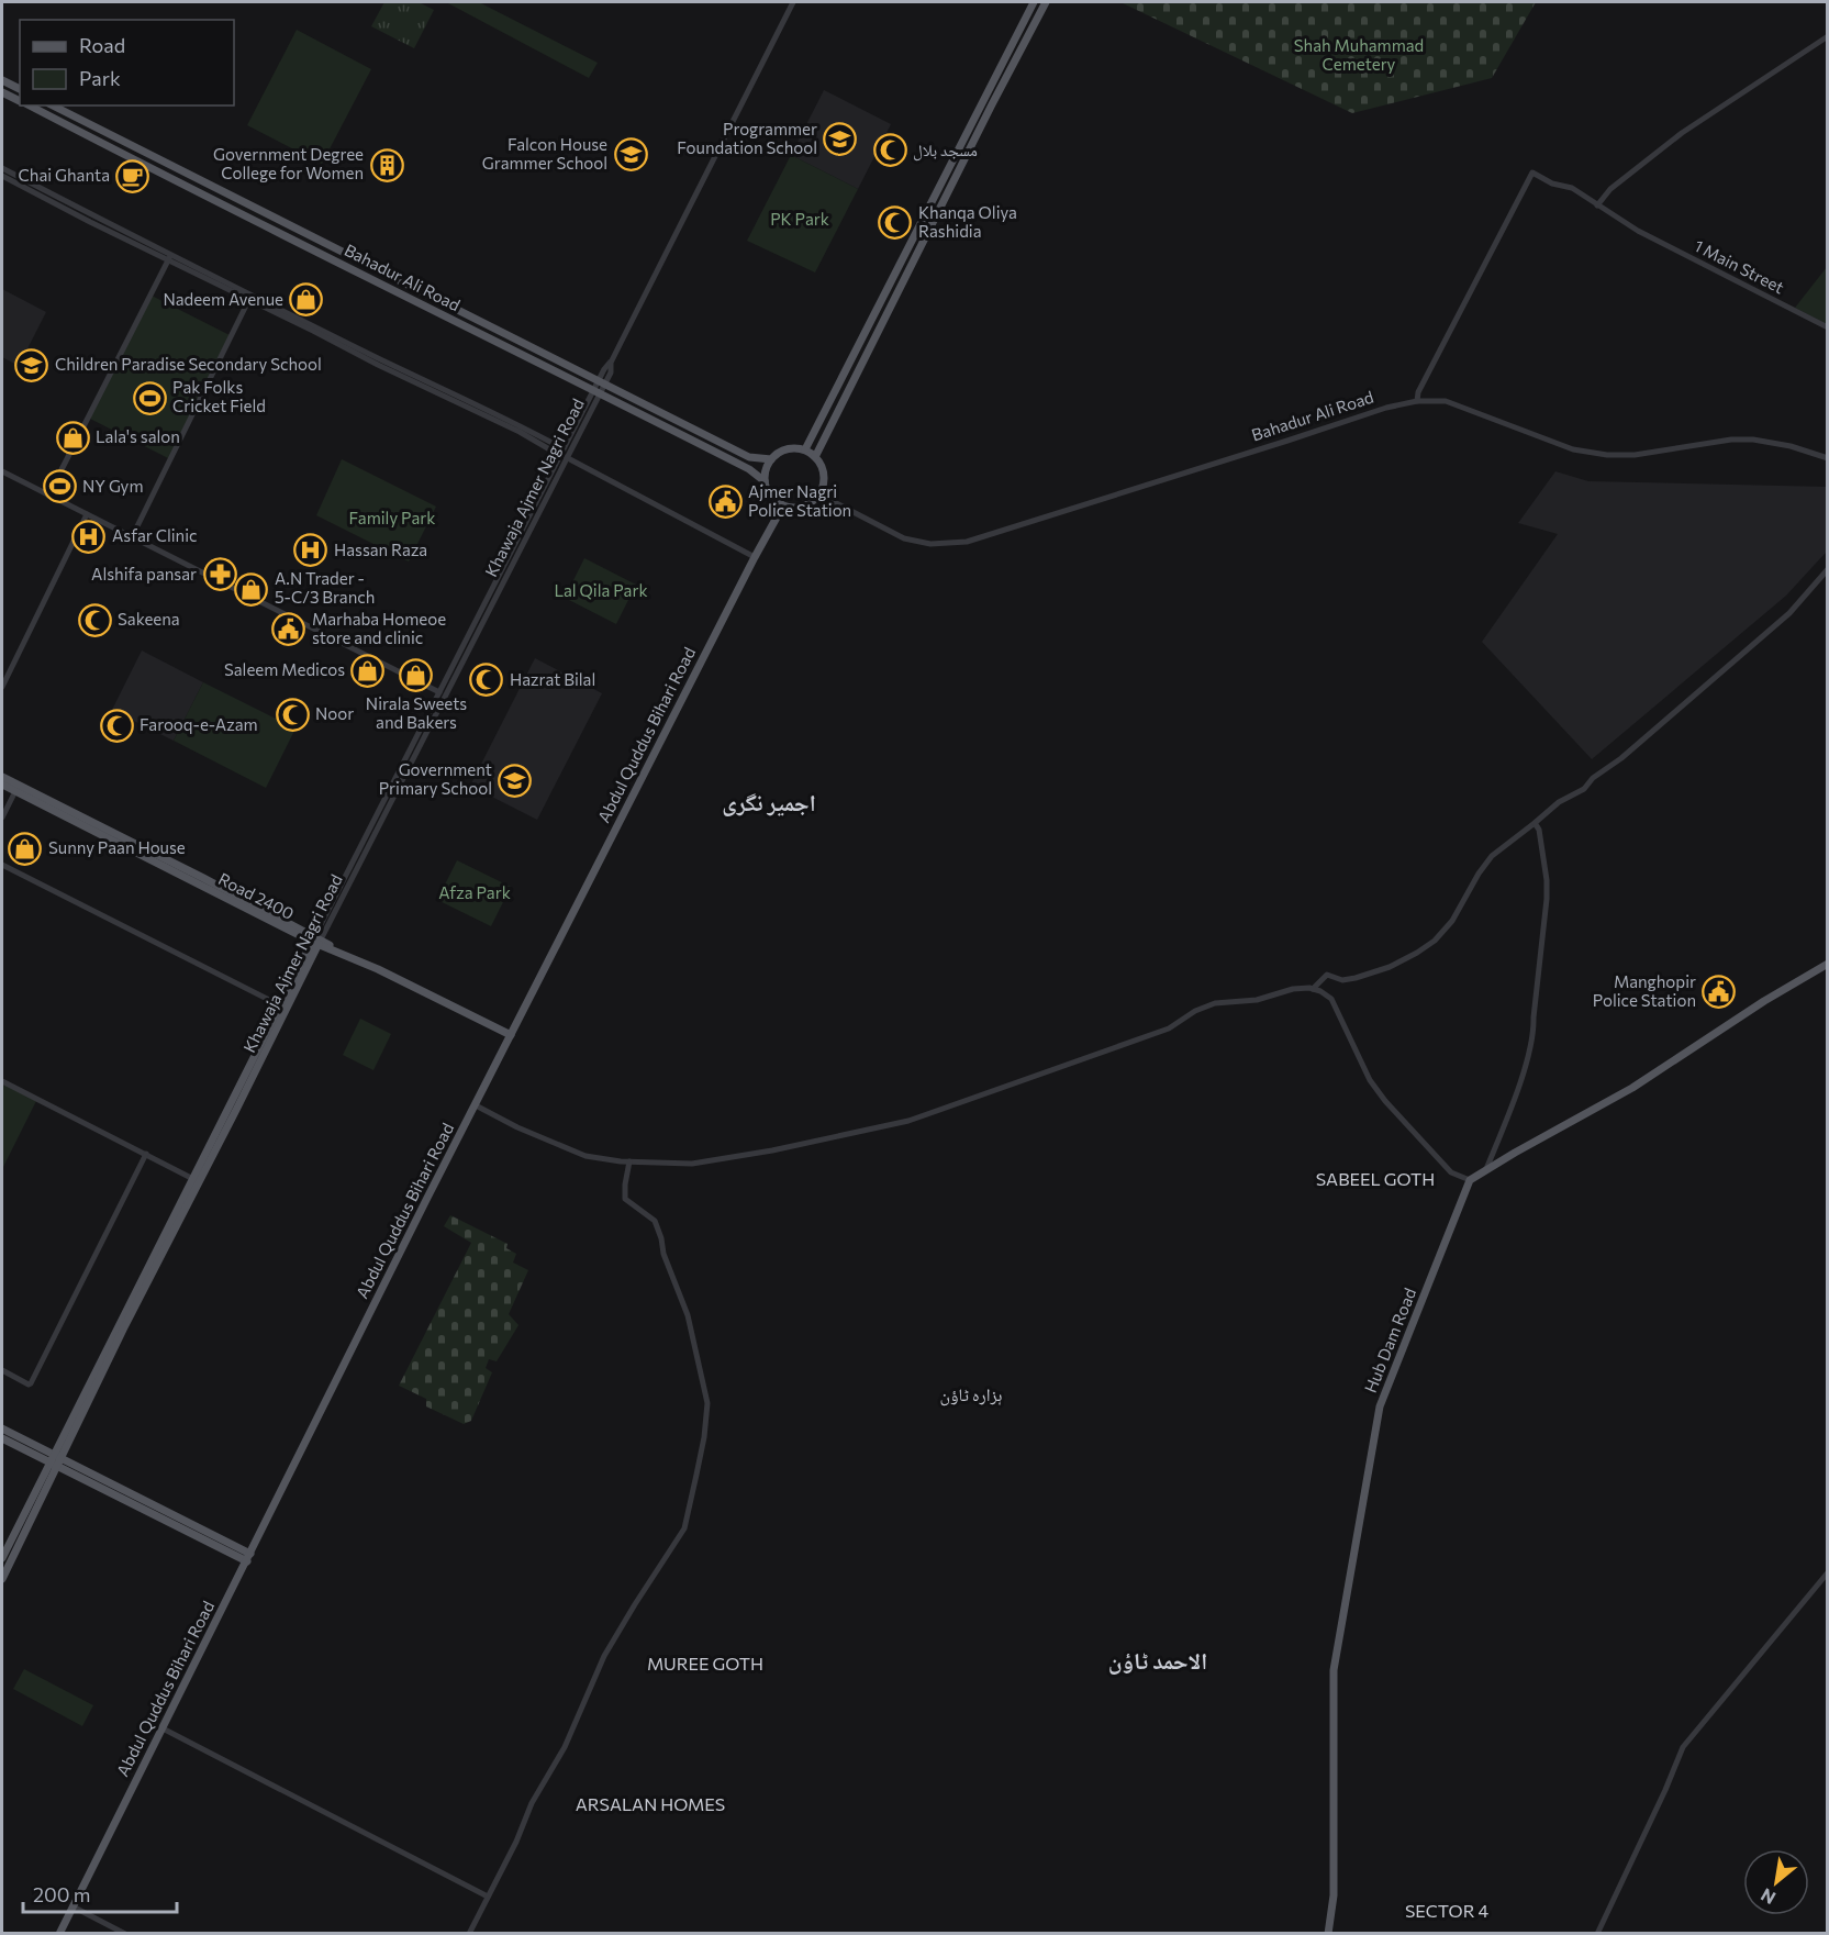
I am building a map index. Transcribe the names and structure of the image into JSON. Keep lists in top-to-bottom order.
{
  "streets": {
    "main road": [
      "Bahadur Ali Road",
      "Khawaja Ajmer Nagri Road",
      "Abdul Quddus Bihari Road",
      "Road 2400",
      "Hub Dam Road"
    ],
    "street": ["1 Main Street"]
  },
  "crossings": [
    ["1 Main Street", "Bahadur Ali Road"],
    ["Bahadur Ali Road", "Khawaja Ajmer Nagri Road"],
    ["Bahadur Ali Road", "Abdul Quddus Bihari Road"],
    ["Khawaja Ajmer Nagri Road", "Road 2400"],
    ["Abdul Quddus Bihari Road", "Road 2400"]
  ],
  "districts": [
    "اجمیر نگری",
    "SABEEL GOTH",
    "ہزارہ ٹاؤن",
    "الاحمد ٹاؤن",
    "MUREE GOTH",
    "ARSALAN HOMES",
    "SECTOR 4"
  ],
  "parks": [
    "Shah Muhammad Cemetery",
    "PK Park",
    "Family Park",
    "Lal Qila Park",
    "Afza Park"
  ],
  "places": {
    "school or university": [
      "Programmer Foundation School",
      "Falcon House Grammer School",
      "Children Paradise Secondary School",
      "Government Primary School"
    ],
    "mosque": [
      "مسجد بلال",
      "Khanqa Oliya Rashidia",
      "Sakeena",
      "Hazrat Bilal",
      "Noor",
      "Farooq-e-Azam"
    ],
    "building": ["Government Degree College for Women"],
    "cafe": ["Chai Ghanta"],
    "shop": [
      "Nadeem Avenue",
      "Lala's salon",
      "A.N Trader - 5-C/3 Branch",
      "Saleem Medicos",
      "Nirala Sweets and Bakers",
      "Sunny Paan House"
    ],
    "sports": ["Pak Folks Cricket Field", "NY Gym"],
    "public building": ["Ajmer Nagri Police Station", "Marhaba Homeoe store and clinic", "Manghopir Police Station"],
    "hospital": ["Asfar Clinic", "Hassan Raza"],
    "pharmacy": ["Alshifa pansar"]
  },
  "legend": ["Road", "Park"],
  "scale_bar": "200 m",
  "north": "bottom left"
}
